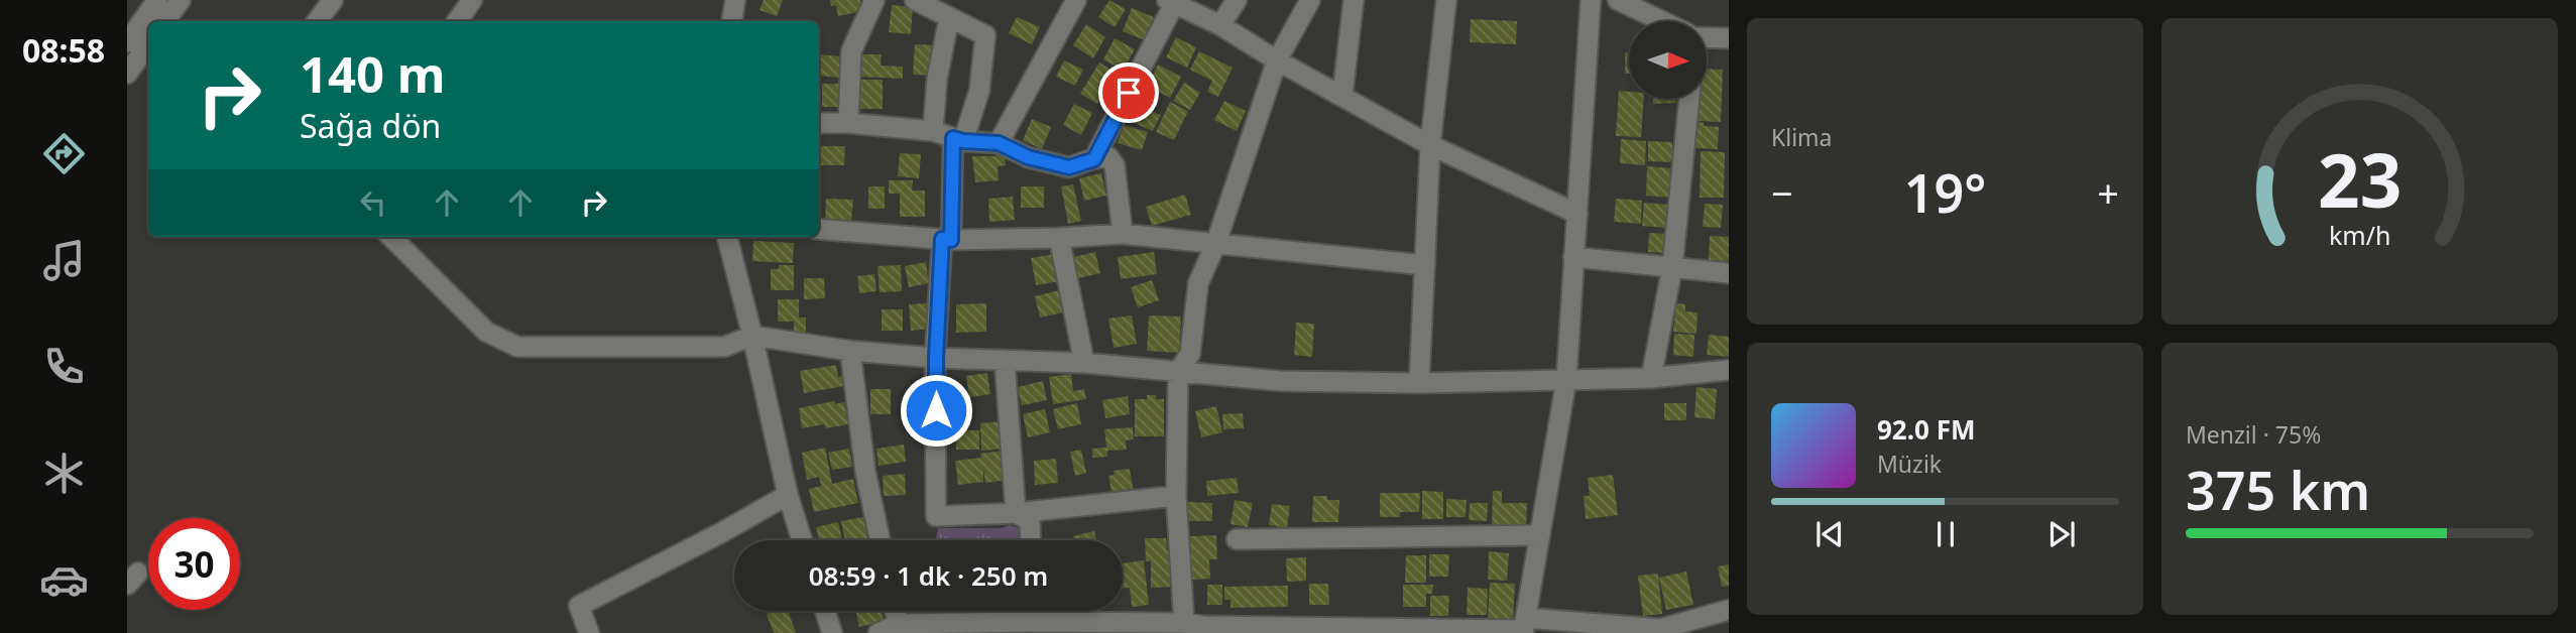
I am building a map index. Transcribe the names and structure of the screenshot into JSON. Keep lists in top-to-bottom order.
{
  "north": "right",
  "page": {
    "tabs": "08:58",
    "tile": [
      "Klima",
      ["Menzil · 75%", "375 km"]
    ],
    "turn": ["140 m", "Sağa dön"],
    "heat": ["−", "19°", "+"],
    "song": ["92.0 FM", "Müzik"],
    "limit": "30",
    "trip": "08:59 · 1 dk · 250 m",
    "gauge": ["23", "km/h"]
  }
}
